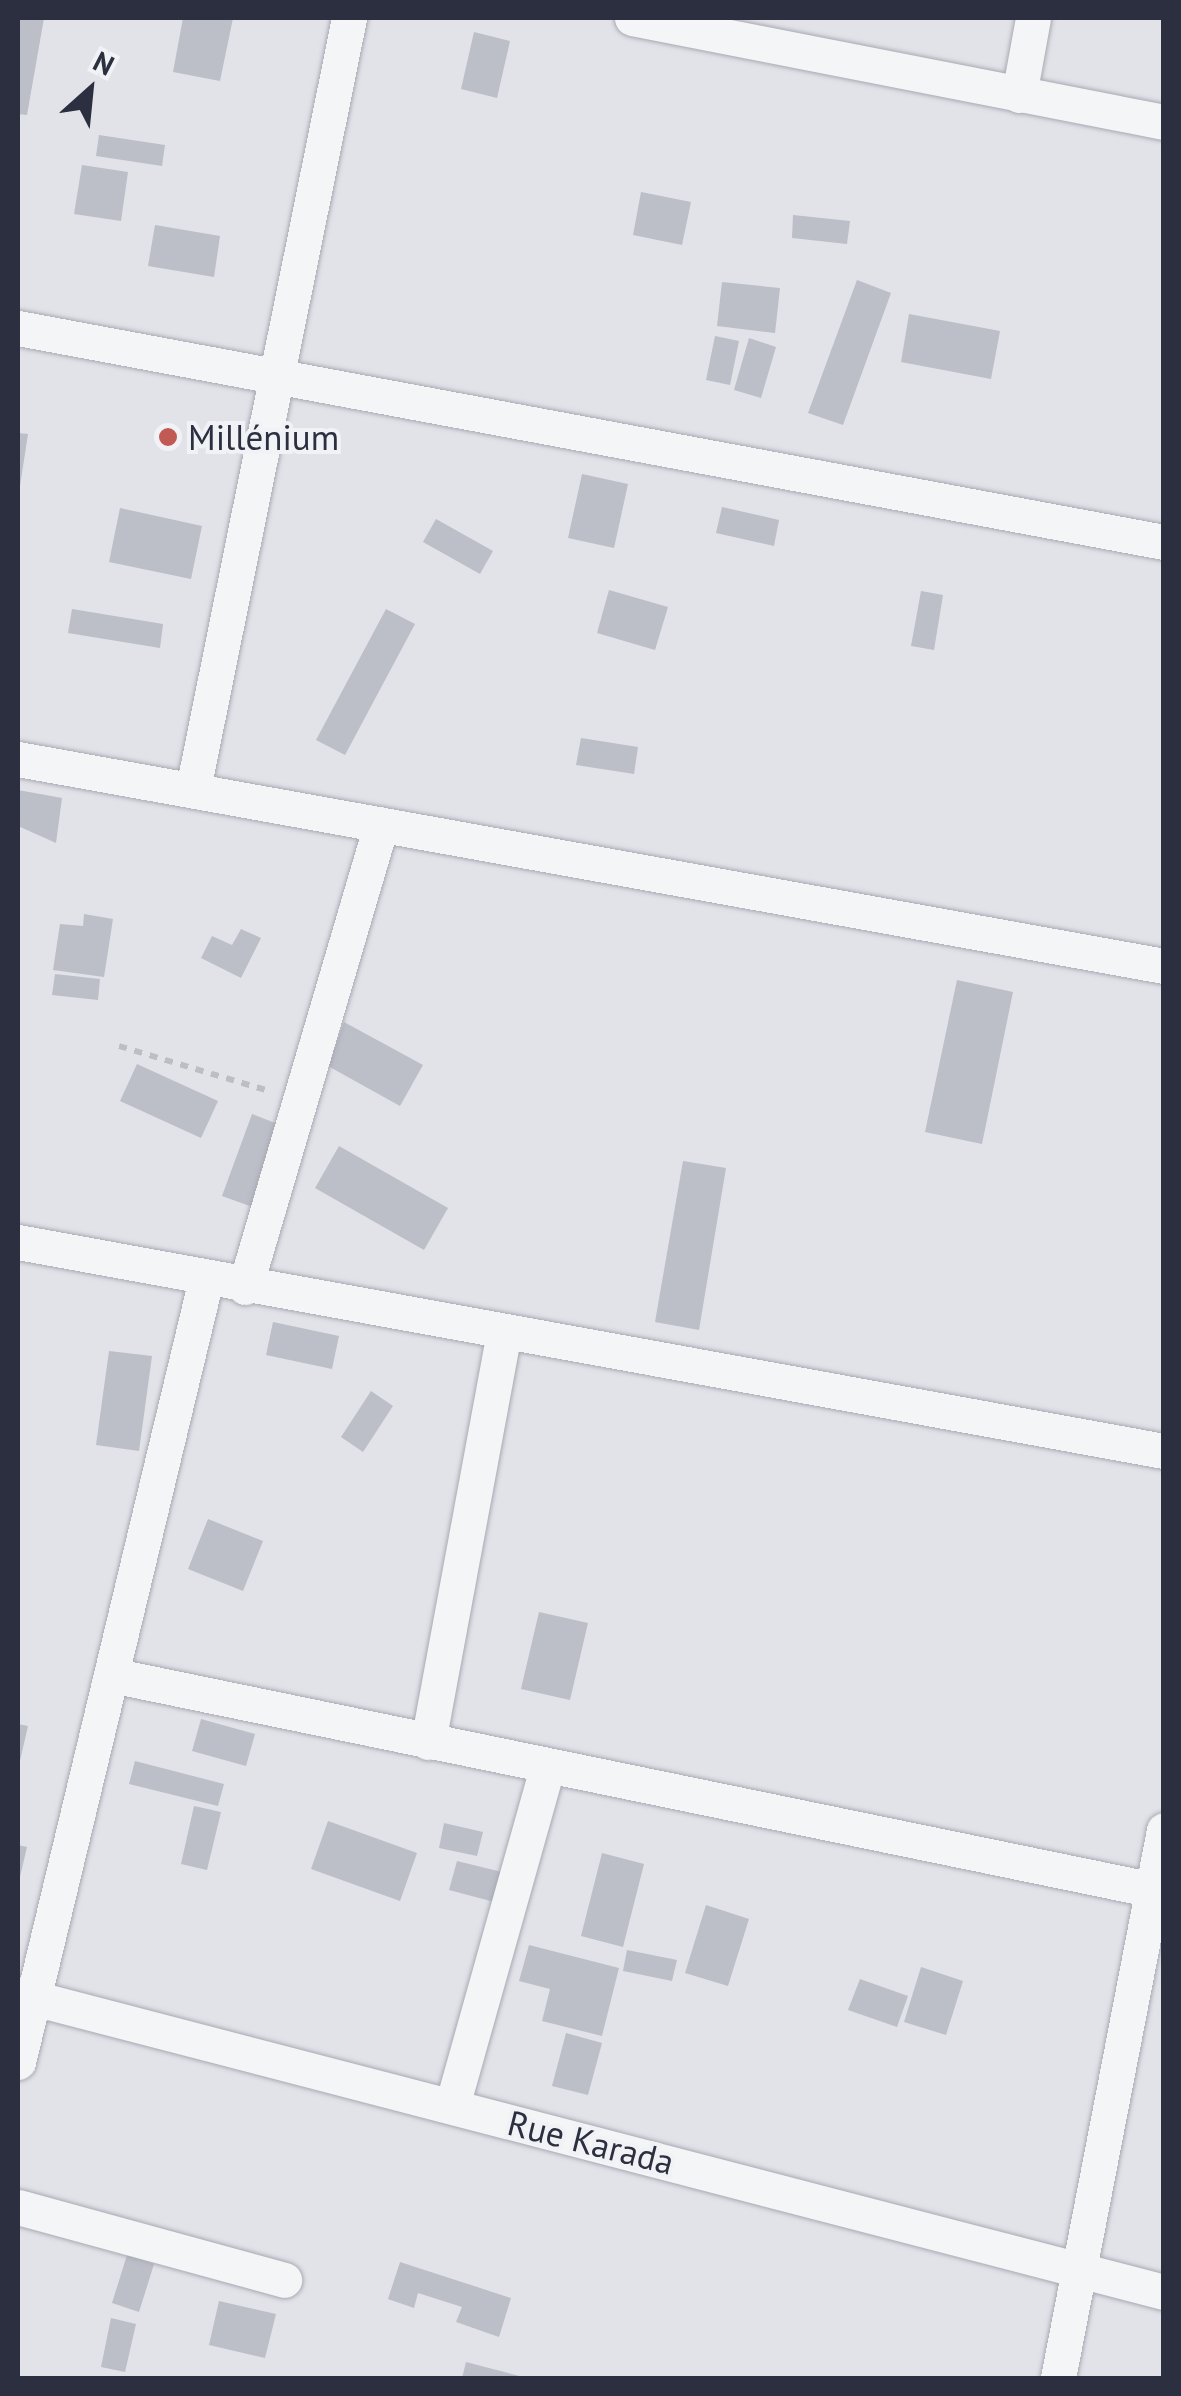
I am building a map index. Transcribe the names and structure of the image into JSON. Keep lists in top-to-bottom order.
{
  "streets": {
    "street": ["Rue Karada"]
  },
  "places": ["Millénium"],
  "north": "top right"
}
